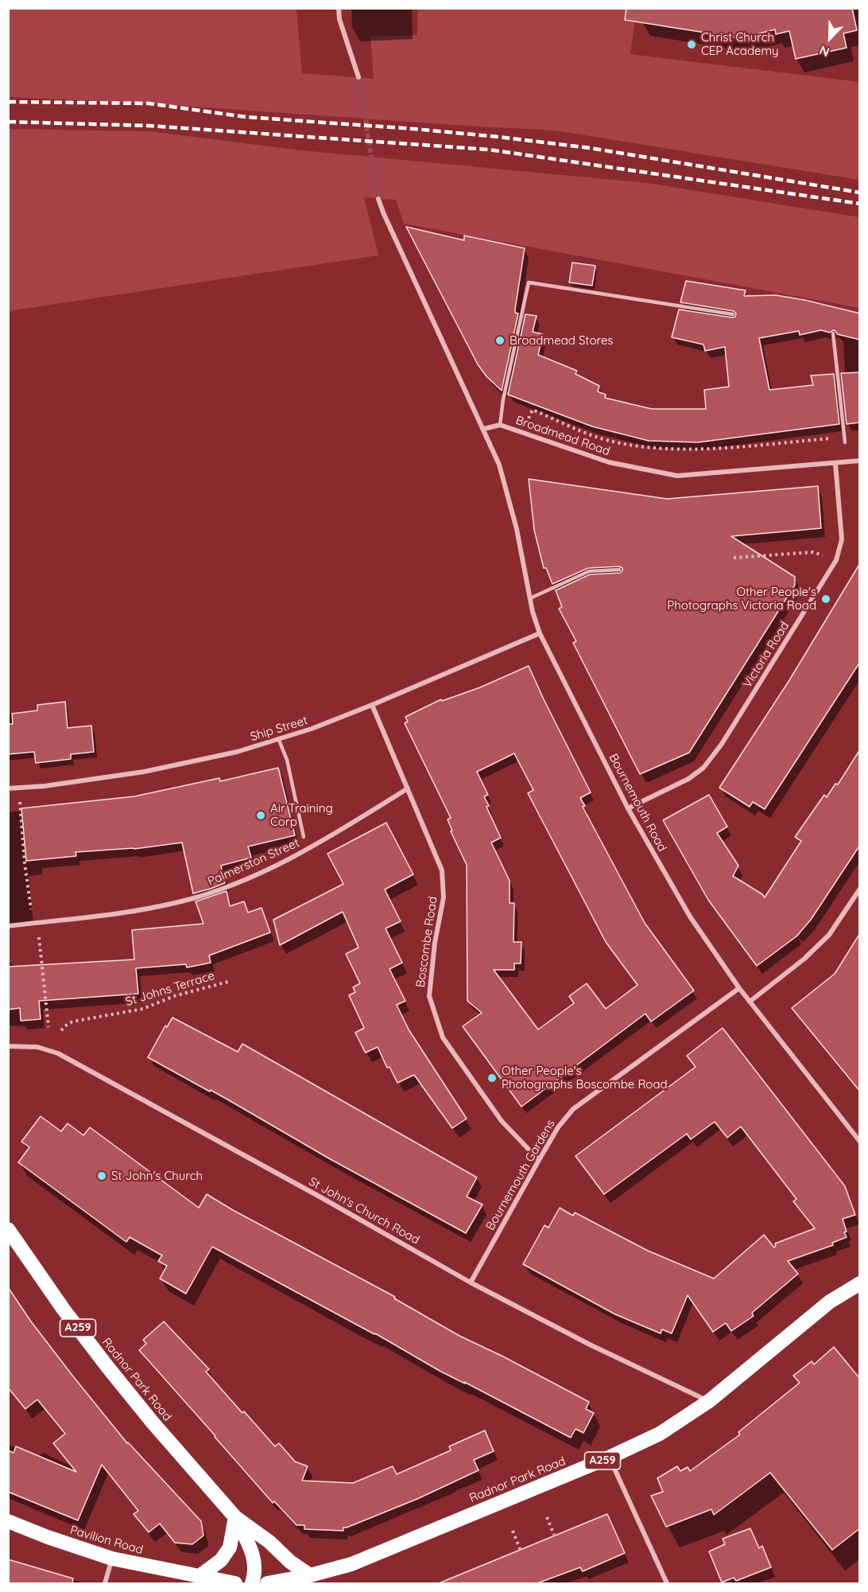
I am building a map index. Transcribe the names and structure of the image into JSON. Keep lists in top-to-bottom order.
{
  "streets": {
    "highway": ["A259", "Radnor Park Road", "Pavilion Road"],
    "street": [
      "Broadmead Road",
      "Victoria Road",
      "Ship Street",
      "Bournemouth Road",
      "Palmerston Street",
      "Boscombe Road",
      "Bournemouth Gardens",
      "St John's Church Road"
    ],
    "path": ["St Johns Terrace"]
  },
  "crossings": [
    ["Broadmead Road", "Victoria Road"],
    ["Broadmead Road", "Bournemouth Road"],
    ["Victoria Road", "Bournemouth Road"],
    ["Ship Street", "Bournemouth Road"],
    ["Ship Street", "Boscombe Road"],
    ["Bournemouth Road", "Bournemouth Gardens"],
    ["Palmerston Street", "Boscombe Road"],
    ["Boscombe Road", "Bournemouth Gardens"],
    ["Bournemouth Gardens", "St John's Church Road"],
    ["St John's Church Road", "Radnor Park Road"]
  ],
  "places": [
    "Christ Church CEP Academy",
    "Broadmead Stores",
    "Other People's Photographs Victoria Road",
    "Air Training Corp",
    "Other People's Photographs Boscombe Road",
    "St John's Church"
  ],
  "north": "bottom left"
}
